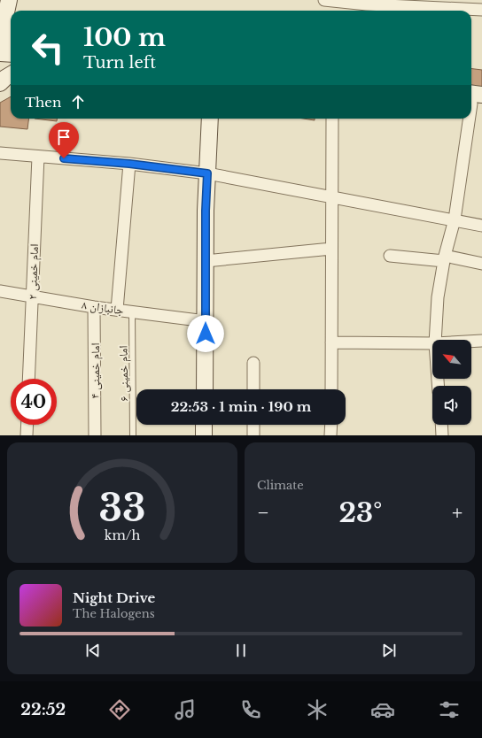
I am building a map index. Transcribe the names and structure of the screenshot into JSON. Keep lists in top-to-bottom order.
{
  "streets": {
    "street": ["امام خمینی ۲", "جانبازان ۸", "امام خمینی ۴"],
    "lane": ["امام خمینی ۶"]
  },
  "crossings": [
    ["امام خمینی ۲", "جانبازان ۸"],
    ["جانبازان ۸", "امام خمینی ۴"],
    ["جانبازان ۸", "امام خمینی ۶"]
  ],
  "north": "top left",
  "page": {
    "turn": ["100 m", "Turn left"],
    "then": "Then",
    "limit": "40",
    "trip": "22:53 · 1 min · 190 m",
    "tile": "Climate",
    "heat": ["−", "23°", "+"],
    "song": ["Night Drive", "The Halogens"],
    "tabs": "22:52",
    "gauge": ["33", "km/h"]
  }
}
